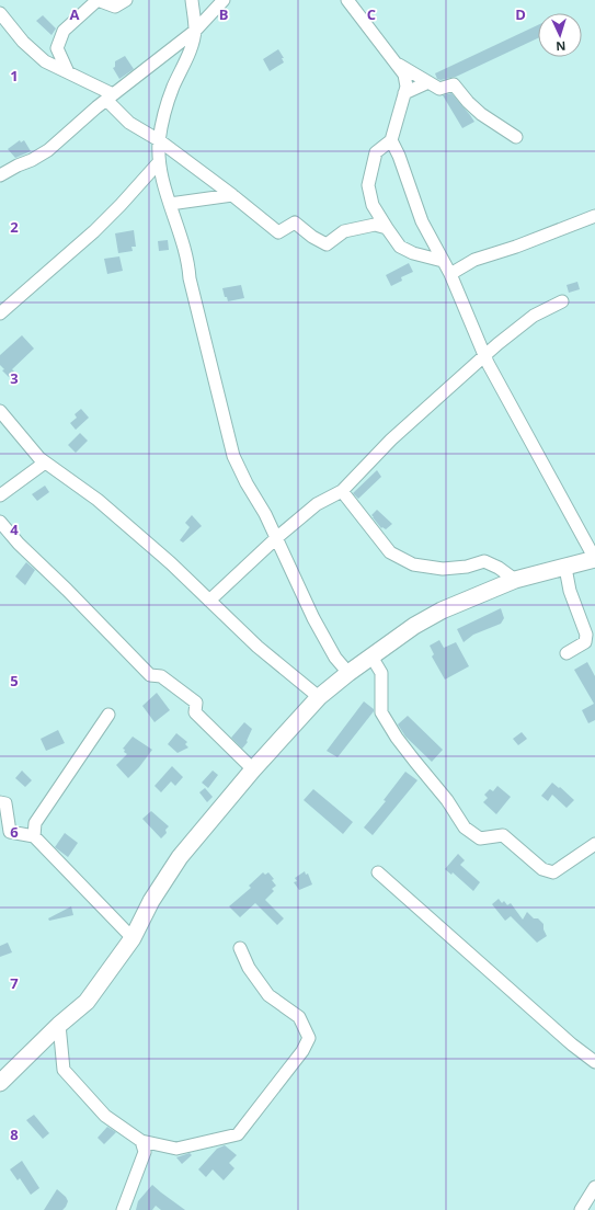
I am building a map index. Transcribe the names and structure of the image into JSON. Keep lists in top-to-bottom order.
{
  "north": "bottom",
  "grid": {
    "columns": [
      "A",
      "B",
      "C",
      "D"
    ],
    "rows": [
      "1",
      "2",
      "3",
      "4",
      "5",
      "6",
      "7",
      "8"
    ]
  }
}
